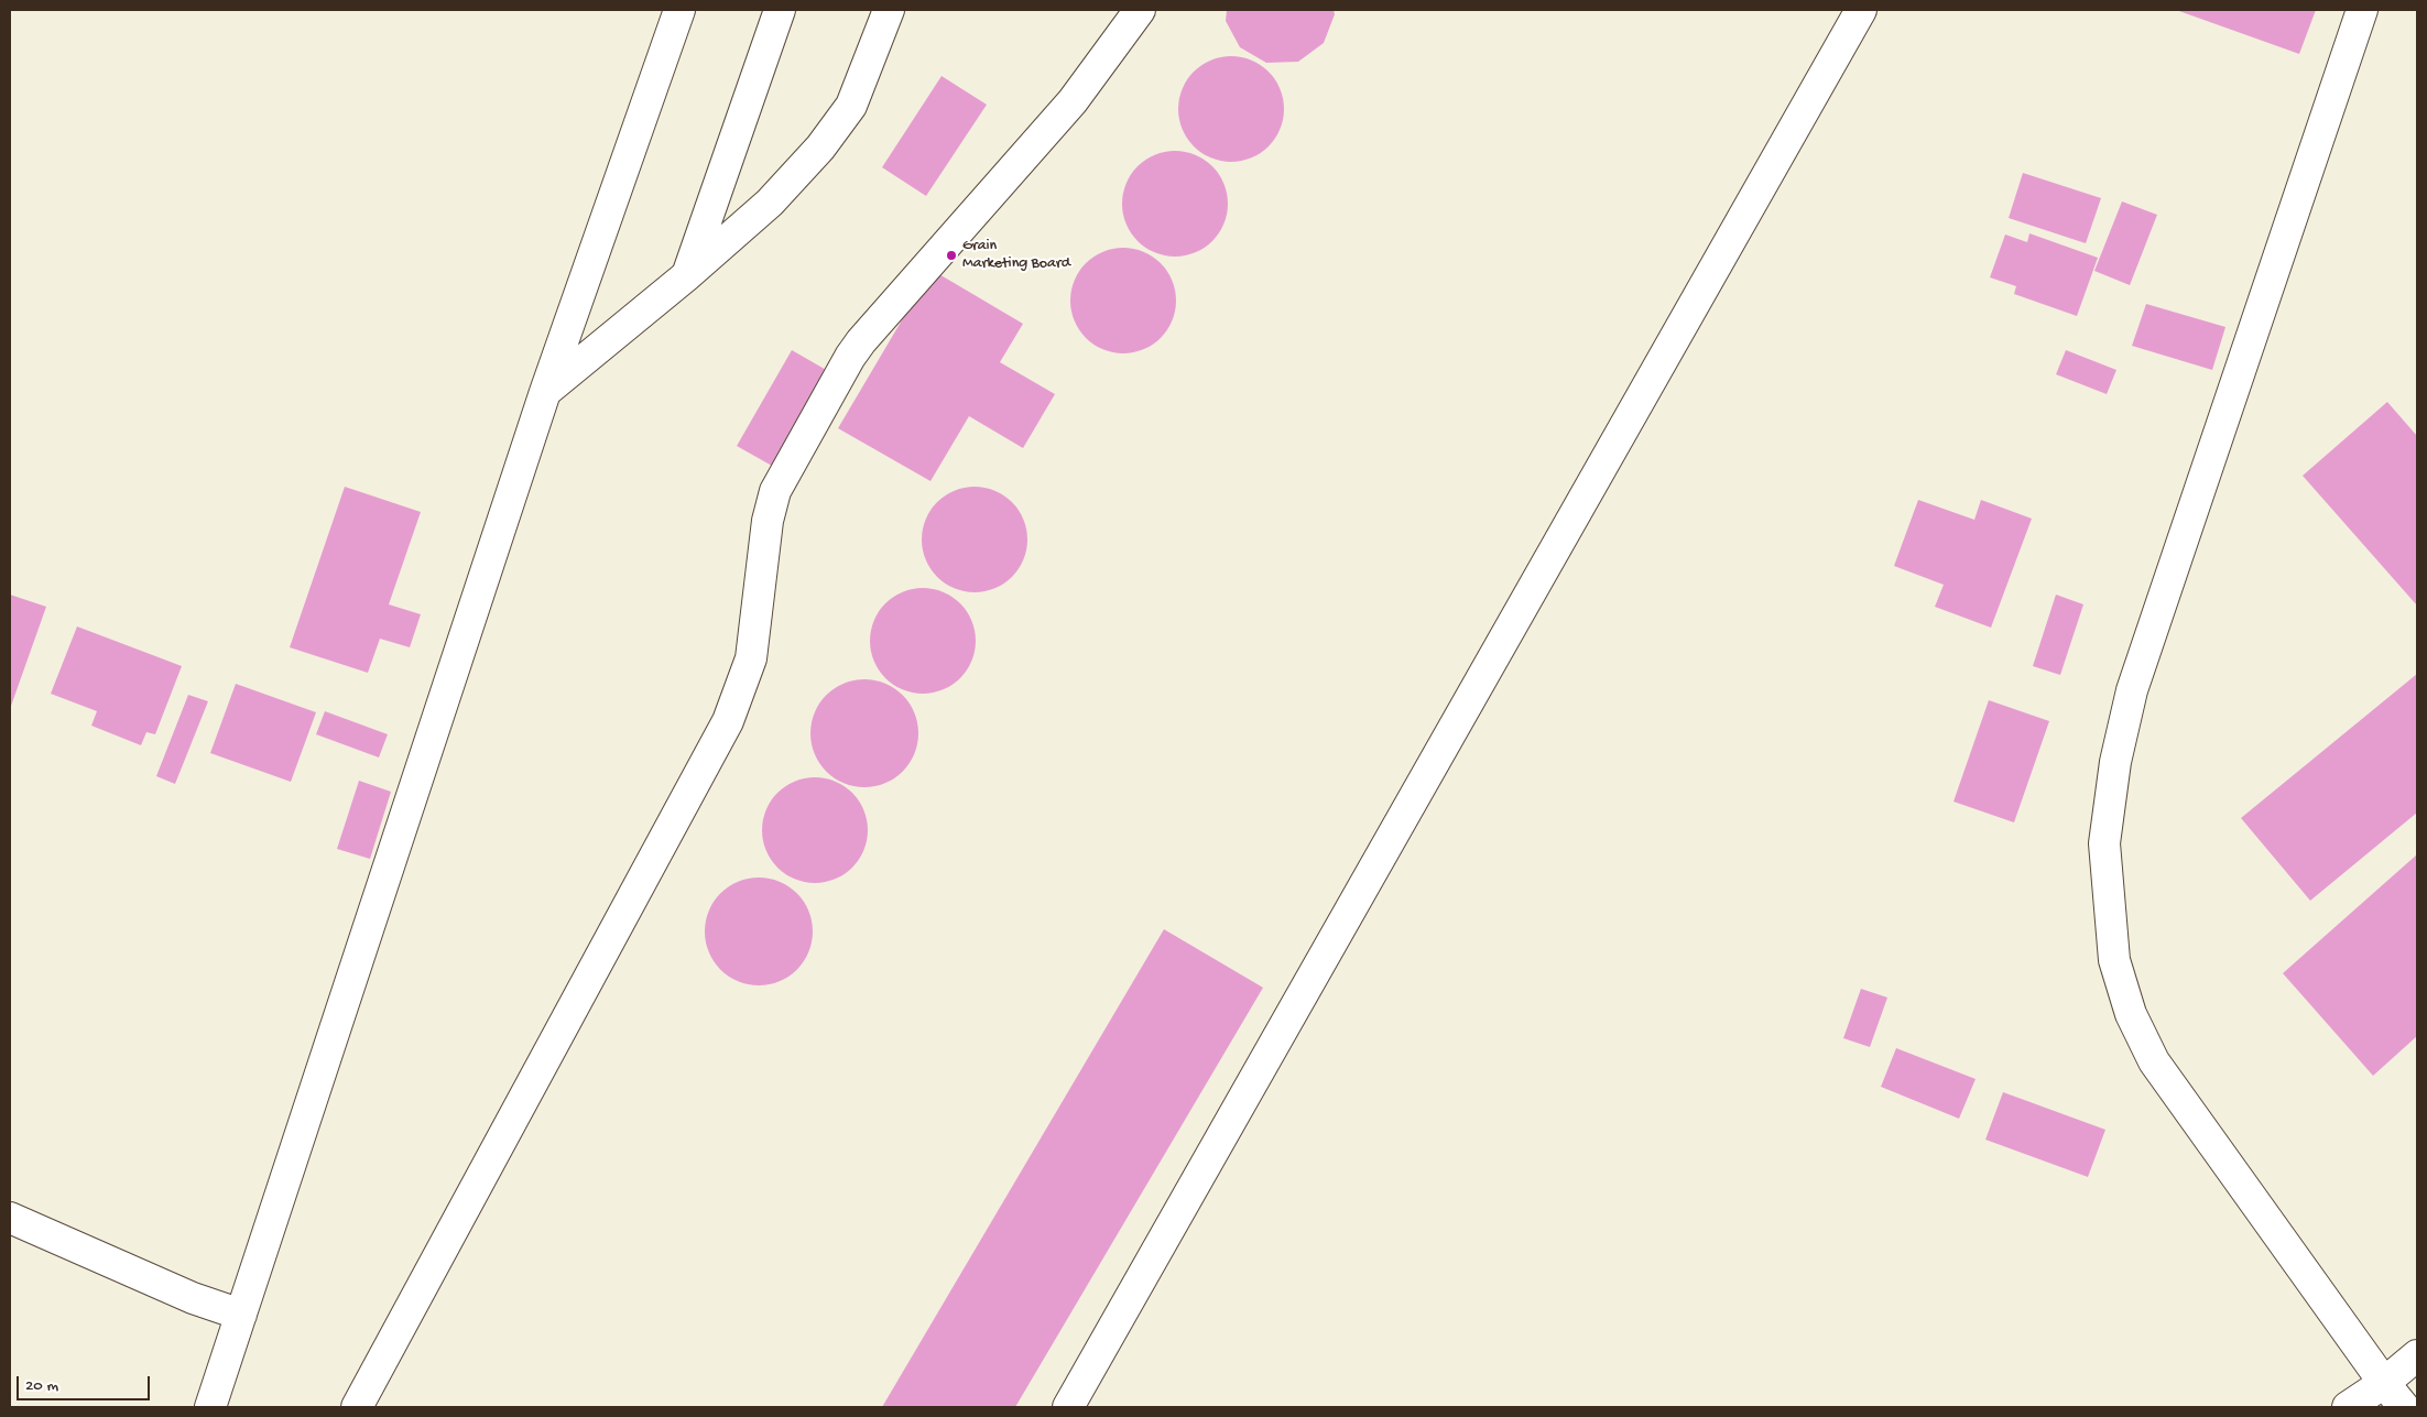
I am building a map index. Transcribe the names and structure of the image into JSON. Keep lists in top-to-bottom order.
{
  "places": ["Grain Marketing Board"],
  "scale_bar": "20 m"
}
